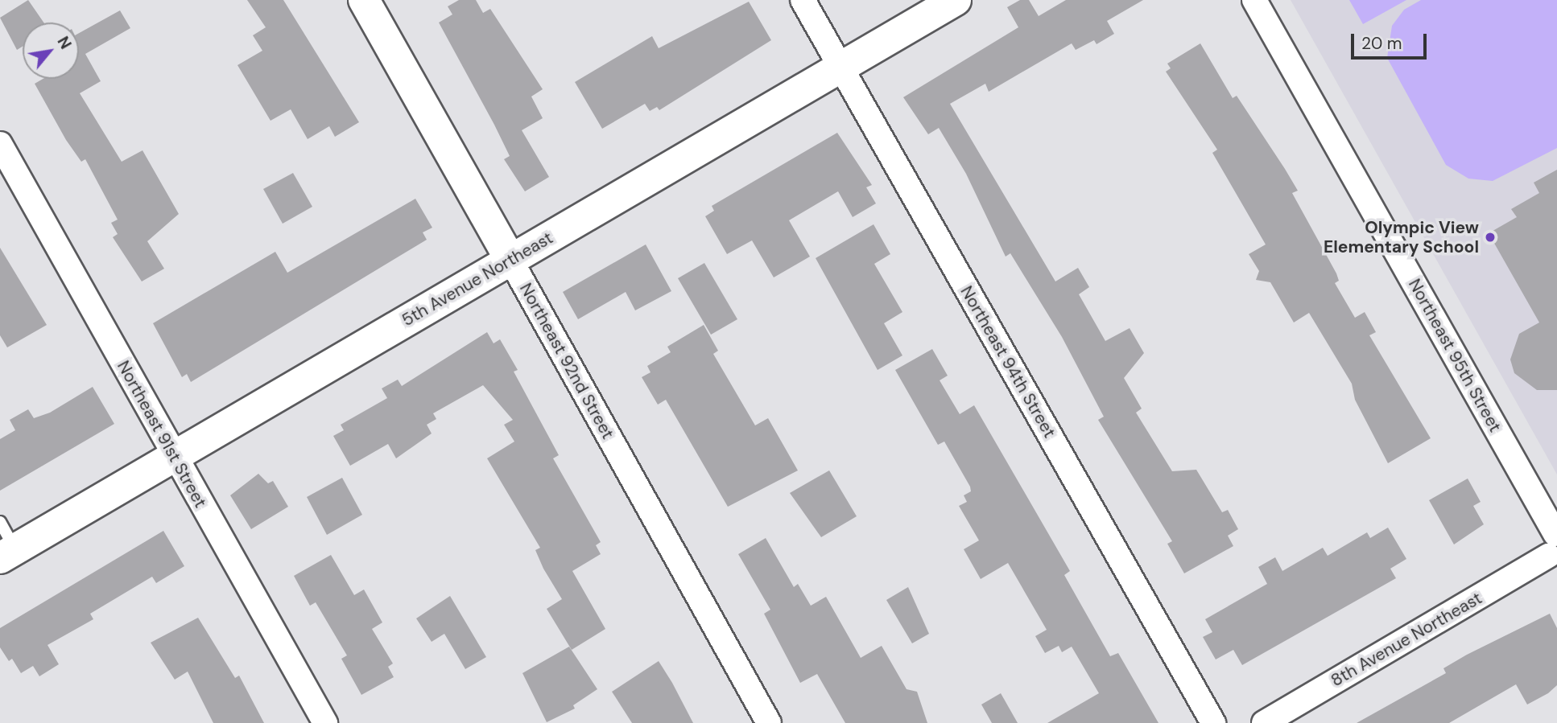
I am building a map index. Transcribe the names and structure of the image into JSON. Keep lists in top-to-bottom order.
{
  "streets": {
    "main road": ["5th Avenue Northeast", "Northeast 92nd Street"],
    "street": [
      "Northeast 95th Street",
      "Northeast 94th Street",
      "Northeast 91st Street",
      "8th Avenue Northeast"
    ]
  },
  "crossings": [
    ["5th Avenue Northeast", "Northeast 92nd Street"],
    ["5th Avenue Northeast", "Northeast 94th Street"],
    ["5th Avenue Northeast", "Northeast 91st Street"],
    ["Northeast 95th Street", "8th Avenue Northeast"]
  ],
  "places": ["Olympic View Elementary School"],
  "scale_bar": "20 m",
  "north": "top right"
}
